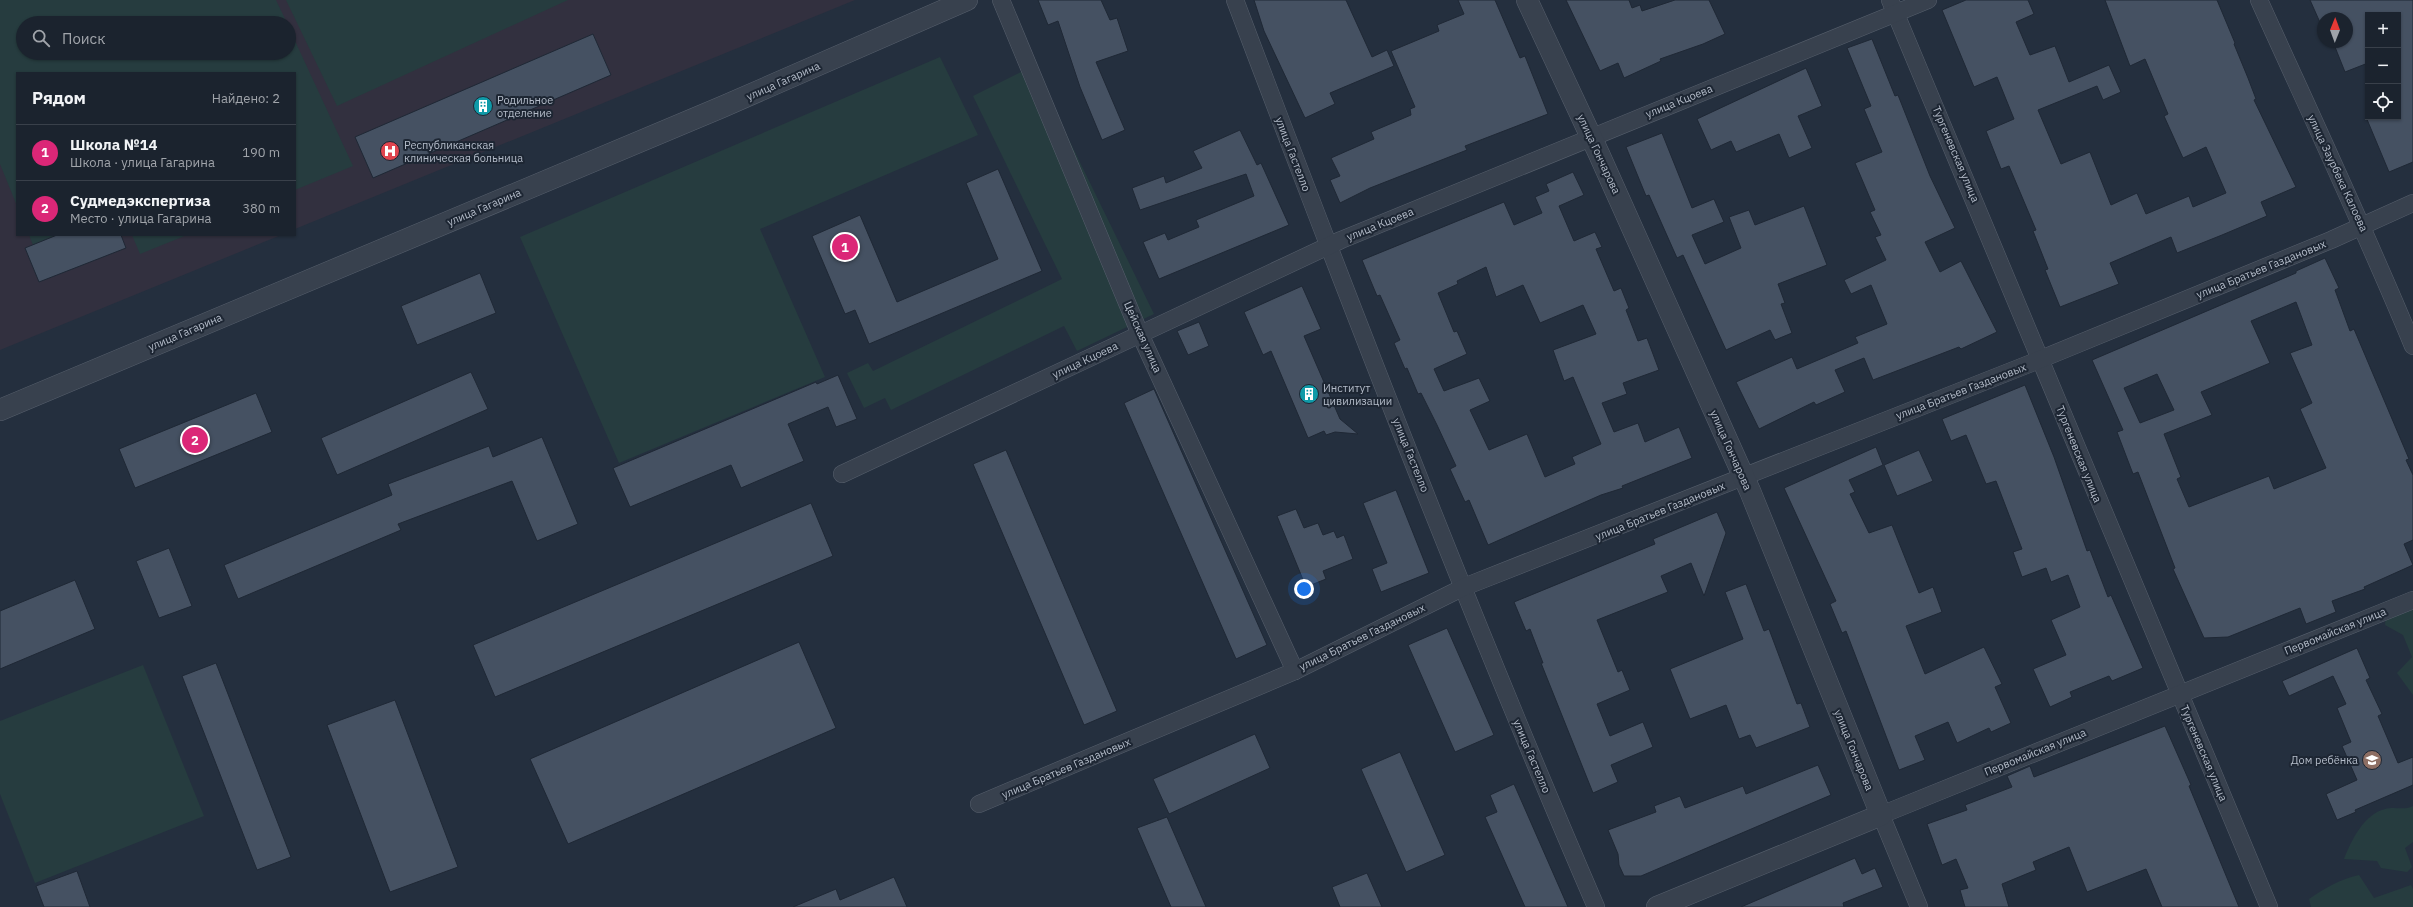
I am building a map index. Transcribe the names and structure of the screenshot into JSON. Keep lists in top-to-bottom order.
{
  "streets": {
    "street": [
      "улица Гагарина",
      "улица Кцоева",
      "улица Гастелло",
      "улица Гончарова",
      "Тургеневская улица",
      "улица Заурбека Калоева",
      "улица Братьев Газдановых",
      "Цейская улица",
      "Первомайская улица"
    ]
  },
  "crossings": [
    ["улица Кцоева", "улица Гастелло"],
    ["улица Кцоева", "улица Гончарова"],
    ["улица Кцоева", "Тургеневская улица"],
    ["улица Кцоева", "Цейская улица"],
    ["улица Гастелло", "улица Братьев Газдановых"],
    ["улица Гончарова", "улица Братьев Газдановых"],
    ["улица Гончарова", "Первомайская улица"],
    ["Тургеневская улица", "улица Братьев Газдановых"],
    ["Тургеневская улица", "Первомайская улица"],
    ["улица Заурбека Калоева", "улица Братьев Газдановых"],
    ["улица Братьев Газдановых", "Цейская улица"]
  ],
  "places": {
    "building": ["Родильное отделение", "Институт цивилизации"],
    "hospital": ["Республиканская клиническая больница"],
    "school or university": ["Дом ребёнка"]
  },
  "north": "top",
  "page": {
    "map_buttons": ["+", "−"],
    "search": "Поиск",
    "heading": ["Рядом", "Найдено: 2"],
    "list": [
      {
        "mark": "1",
        "name": "Школа №14",
        "note": "Школа · улица Гагарина",
        "value": "190 m"
      },
      {
        "mark": "2",
        "name": "Судмедэкспертиза",
        "note": "Место · улица Гагарина",
        "value": "380 m"
      }
    ],
    "pins": ["1", "2"]
  }
}
